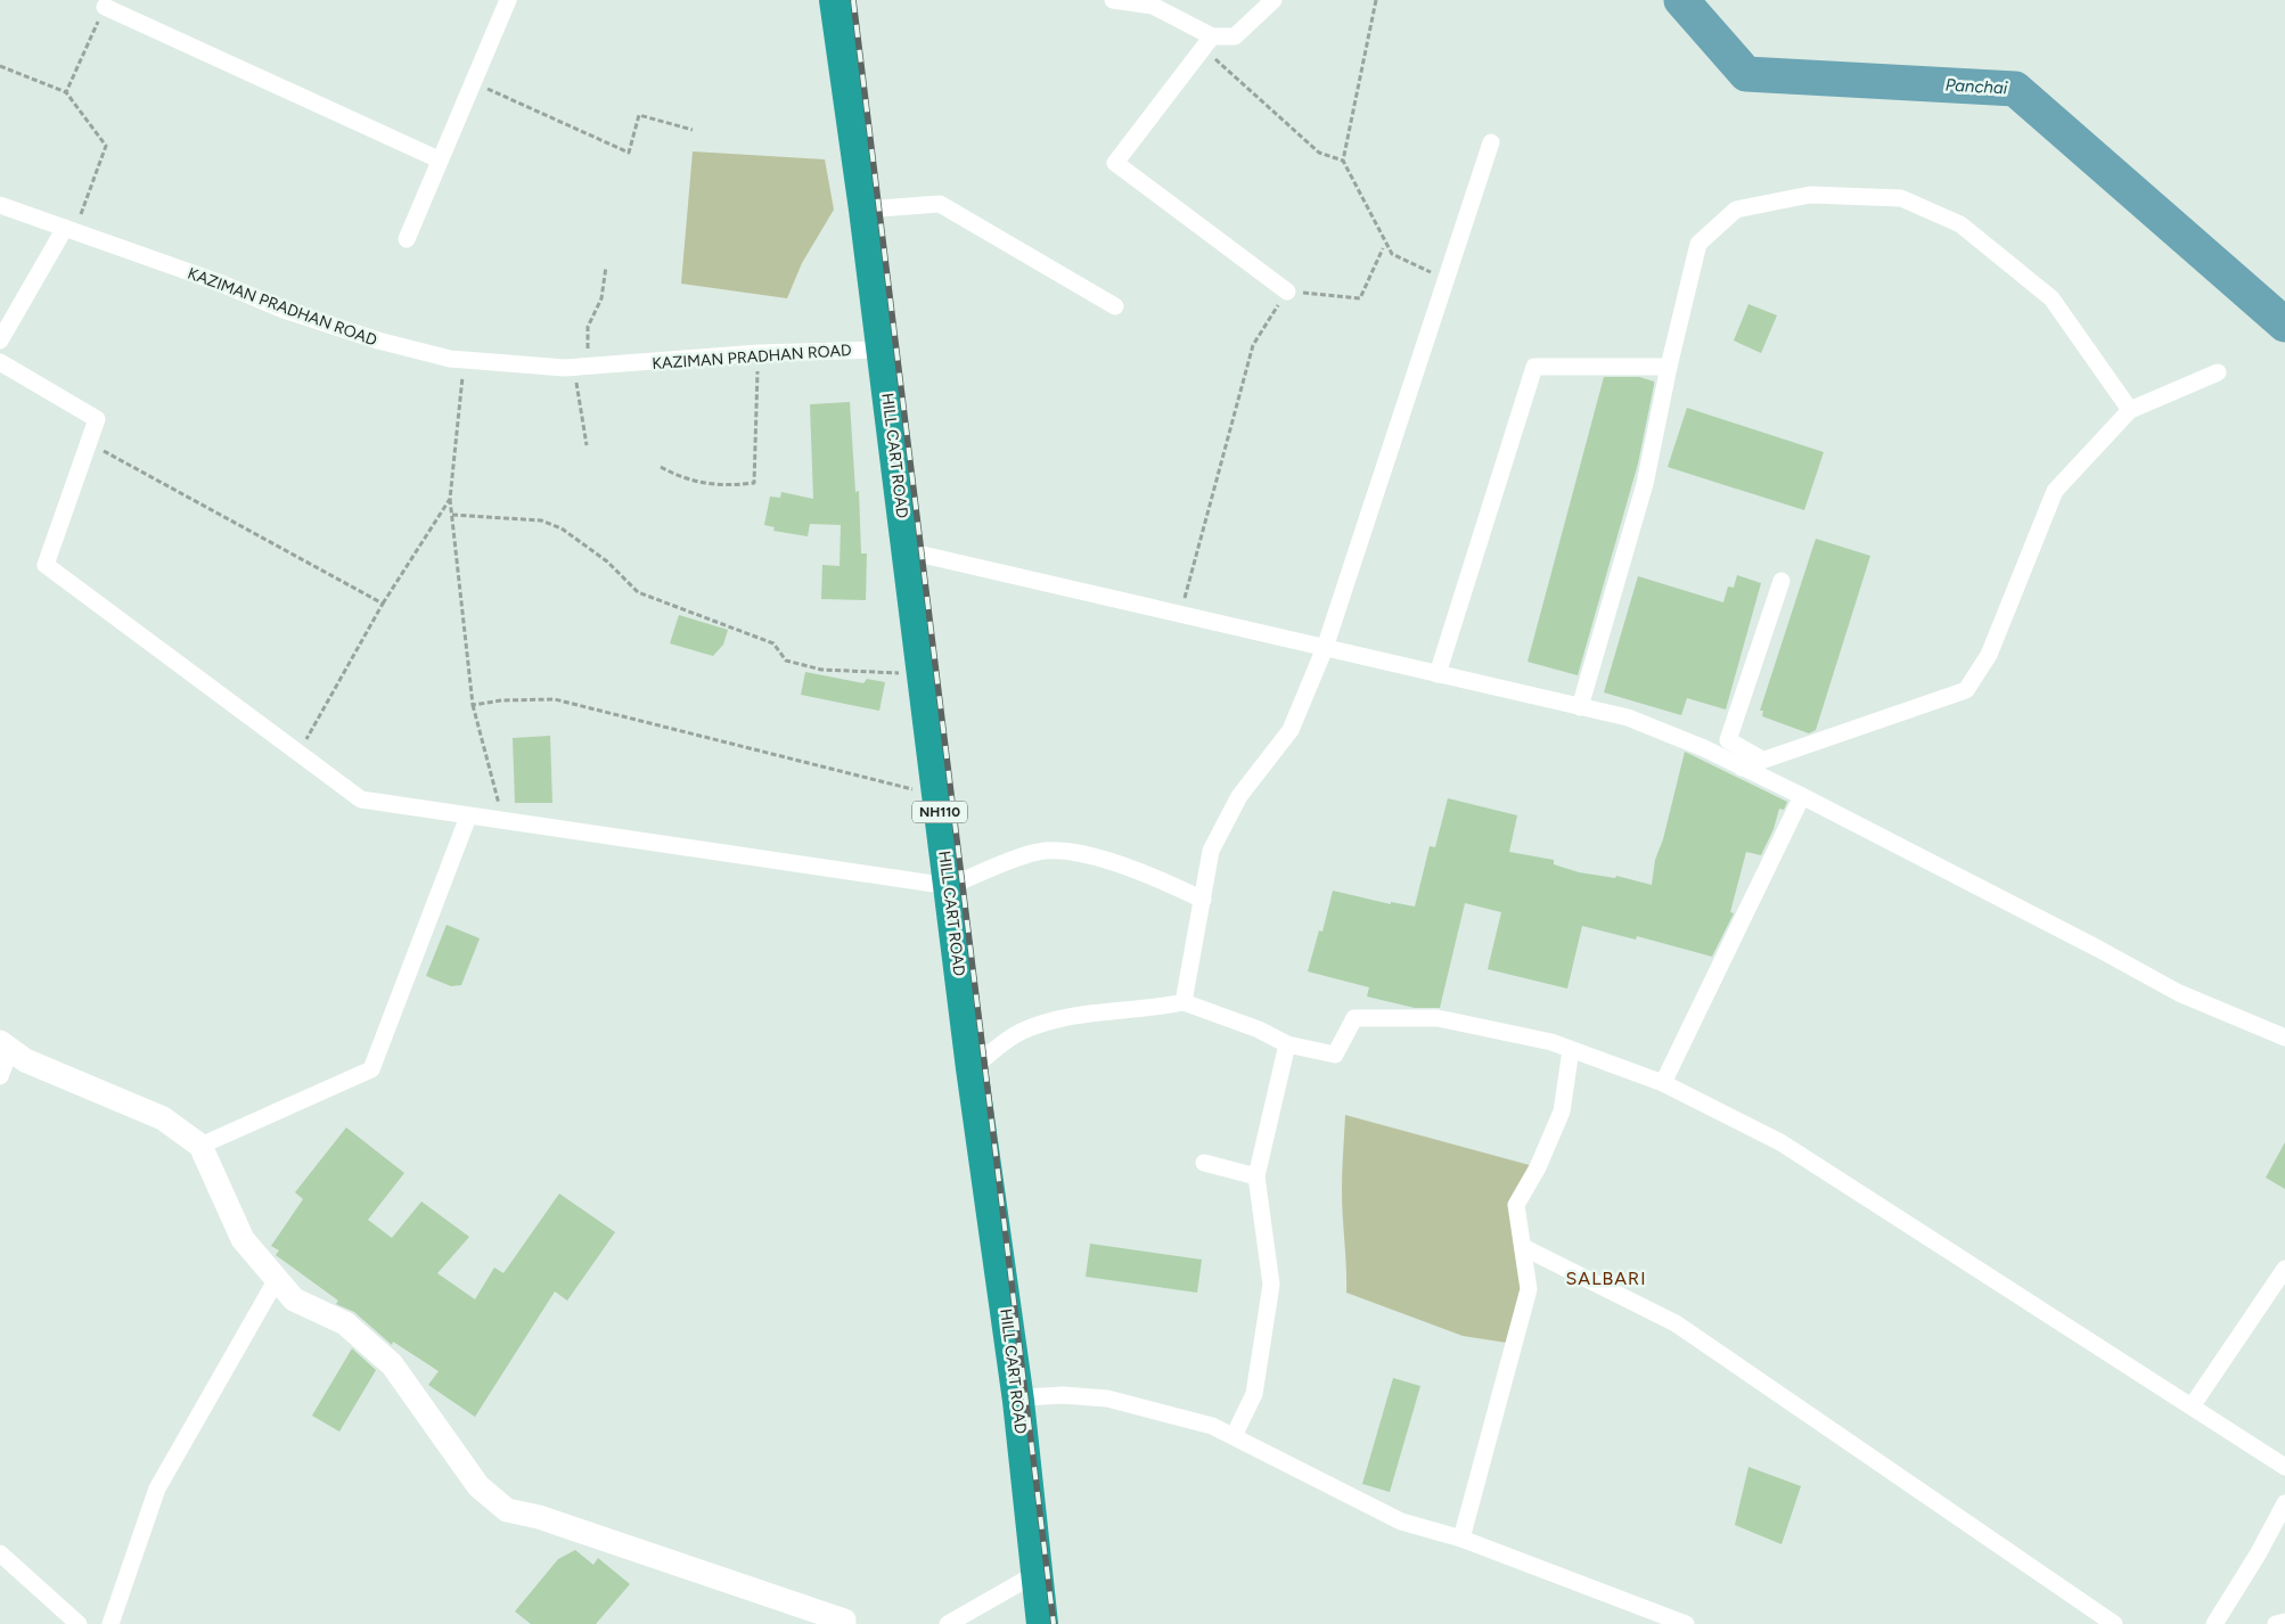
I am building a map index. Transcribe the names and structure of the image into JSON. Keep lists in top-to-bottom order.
{
  "streets": {
    "highway": ["HILL CART ROAD", "NH110"],
    "street": ["KAZIMAN PRADHAN ROAD"]
  },
  "crossings": [
    ["KAZIMAN PRADHAN ROAD", "HILL CART ROAD"]
  ],
  "districts": ["SALBARI"],
  "water": ["Panchai"]
}
